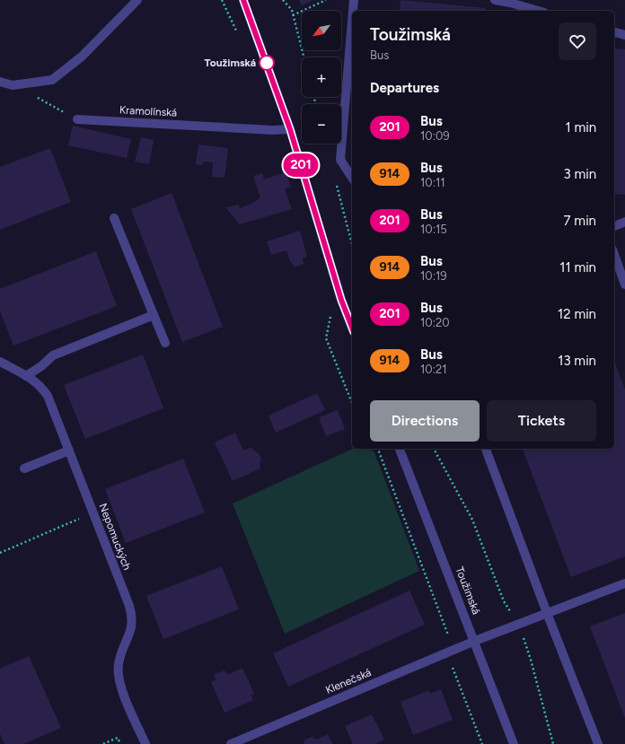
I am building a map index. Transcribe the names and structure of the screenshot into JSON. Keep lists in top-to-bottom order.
{
  "streets": {
    "street": [
      "Kramolínská",
      "Nepomuckých",
      "Toužimská",
      "Klenečská"
    ]
  },
  "crossings": [
    ["Toužimská", "Klenečská"]
  ],
  "places": ["Toužimská"],
  "lines": ["bus line 201"],
  "north": "bottom left",
  "page": {
    "on_map": "201",
    "map_buttons": ["+", "−"],
    "heading": [
      ["Toužimská", "Bus"],
      "Departures"
    ],
    "list": [
      {
        "mark": "201",
        "name": "Bus",
        "note": "10:09",
        "value": "1 min"
      },
      {
        "mark": "914",
        "name": "Bus",
        "note": "10:11",
        "value": "3 min"
      },
      {
        "mark": "201",
        "name": "Bus",
        "note": "10:15",
        "value": "7 min"
      },
      {
        "mark": "914",
        "name": "Bus",
        "note": "10:19",
        "value": "11 min"
      },
      {
        "mark": "201",
        "name": "Bus",
        "note": "10:20",
        "value": "12 min"
      },
      {
        "mark": "914",
        "name": "Bus",
        "note": "10:21",
        "value": "13 min"
      }
    ],
    "buttons": ["Directions", "Tickets"]
  }
}
